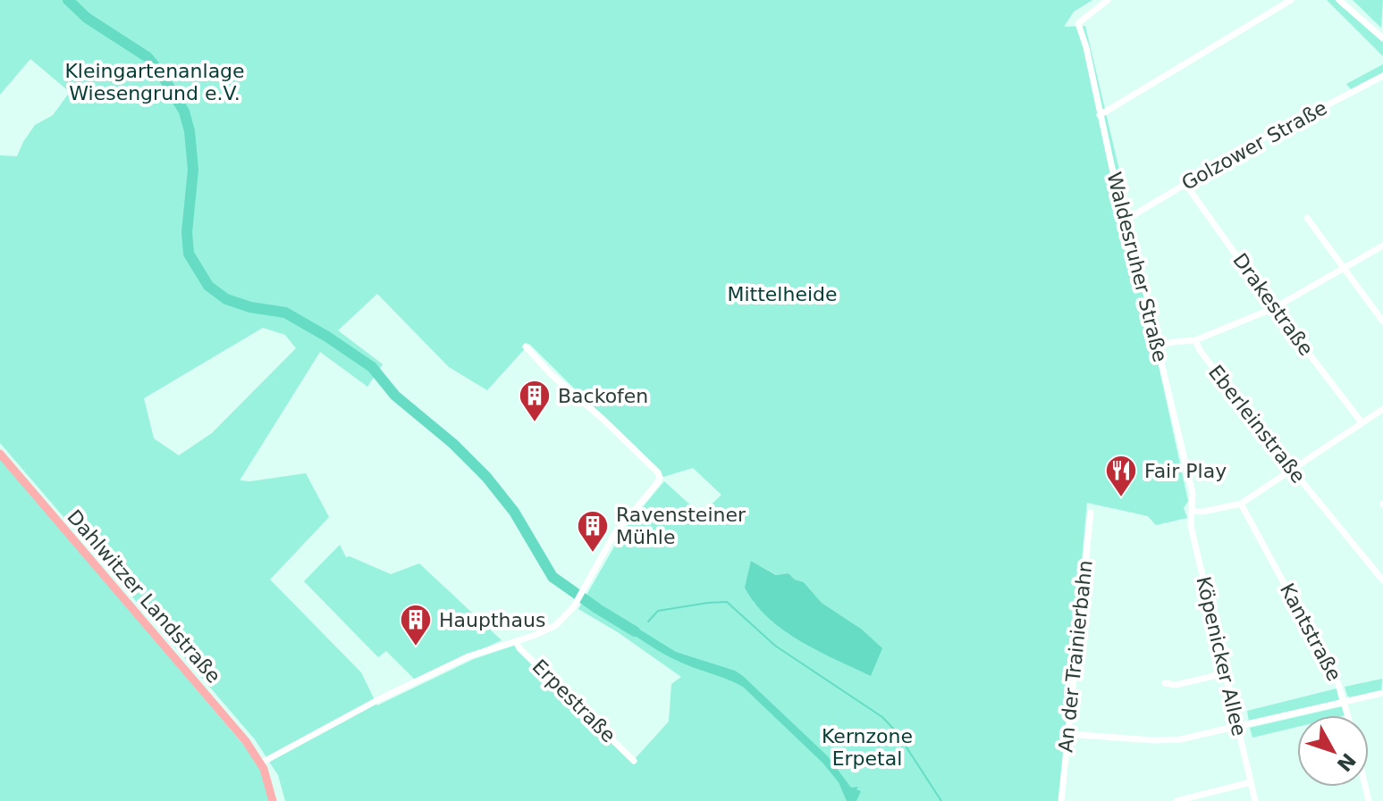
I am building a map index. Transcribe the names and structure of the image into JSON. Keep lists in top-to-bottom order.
{
  "streets": {
    "main road": ["Dahlwitzer Landstraße"],
    "street": [
      "Golzower Straße",
      "Waldesruher Straße",
      "Drakestraße",
      "Eberleinstraße",
      "Kantstraße",
      "An der Trainierbahn",
      "Köpenicker Allee",
      "Erpestraße"
    ]
  },
  "crossings": [
    ["Golzower Straße", "Waldesruher Straße"],
    ["Golzower Straße", "Drakestraße"],
    ["Waldesruher Straße", "Köpenicker Allee"]
  ],
  "parks": ["Kleingartenanlage Wiesengrund e.V.", "Mittelheide", "Kernzone Erpetal"],
  "places": {
    "building": ["Backofen", "Ravensteiner Mühle", "Haupthaus"],
    "restaurant": ["Fair Play"]
  },
  "north": "bottom right"
}
